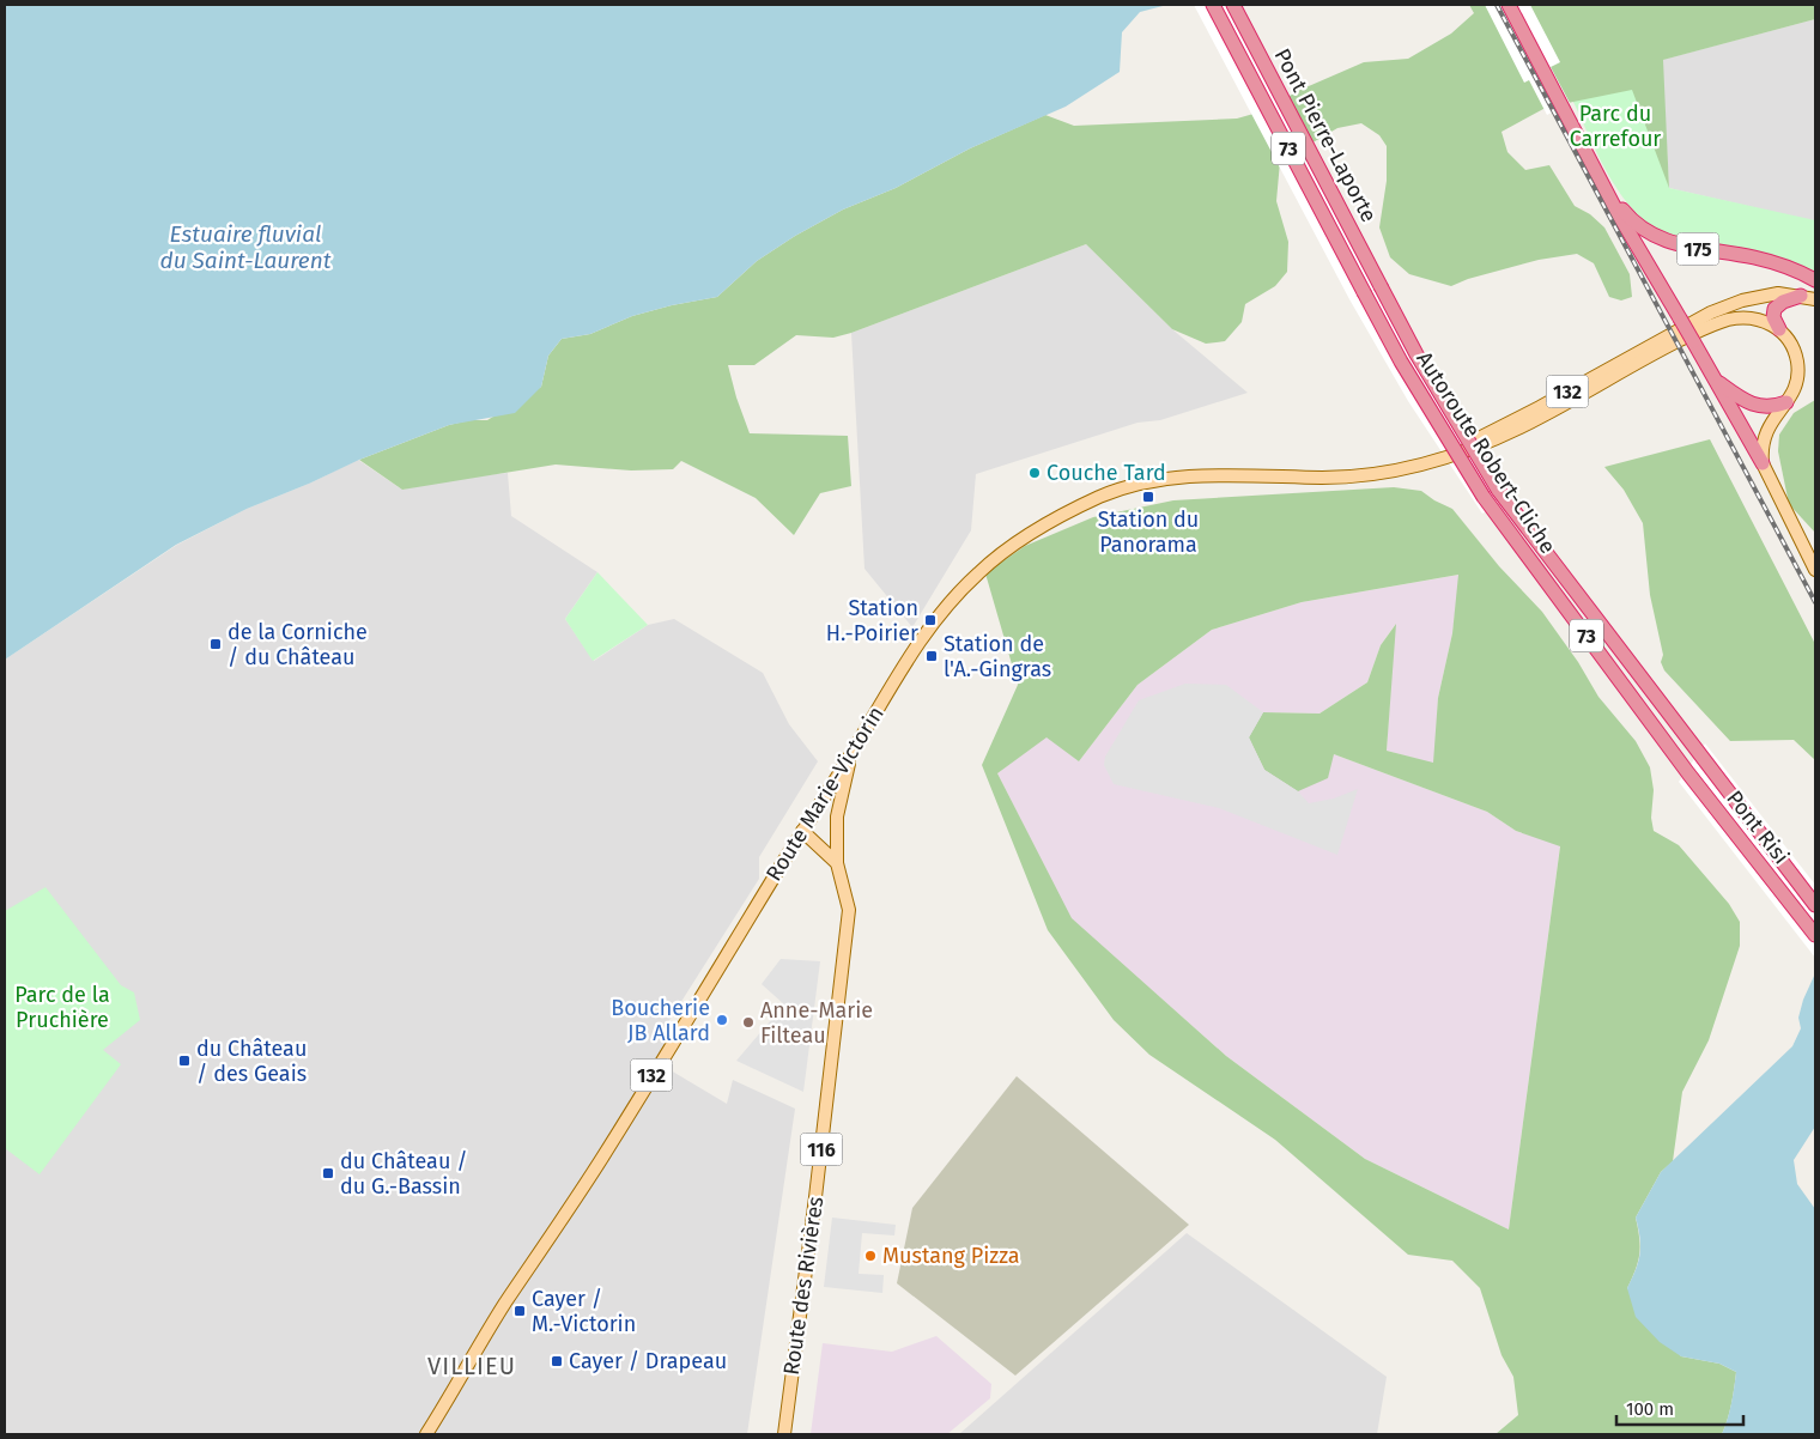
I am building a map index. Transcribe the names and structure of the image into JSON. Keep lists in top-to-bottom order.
{
  "streets": {
    "highway": [
      "Pont Pierre-Laporte",
      "73",
      "175",
      "Autoroute Robert-Cliche",
      "Pont Risi"
    ],
    "main road": [
      "132",
      "Route Marie-Victorin",
      "116",
      "Route des Rivières"
    ]
  },
  "crossings": [
    ["Pont Pierre-Laporte", "Autoroute Robert-Cliche"],
    ["Autoroute Robert-Cliche", "Pont Risi"],
    ["Route Marie-Victorin", "Route des Rivières"]
  ],
  "districts": ["VILLIEU"],
  "water": ["Estuaire fluvial du Saint-Laurent"],
  "parks": ["Parc du Carrefour", "Parc de la Pruchière"],
  "places": {
    "other": [
      "Couche Tard",
      "Boucherie JB Allard",
      "Anne-Marie Filteau",
      "Mustang Pizza"
    ],
    "transit": [
      "Station du Panorama",
      "Station H.-Poirier",
      "de la Corniche / du Château",
      "Station de l'A.-Gingras",
      "du Château / des Geais",
      "du Château / du G.-Bassin",
      "Cayer / M.-Victorin",
      "Cayer / Drapeau"
    ]
  },
  "scale_bar": "100 m"
}
